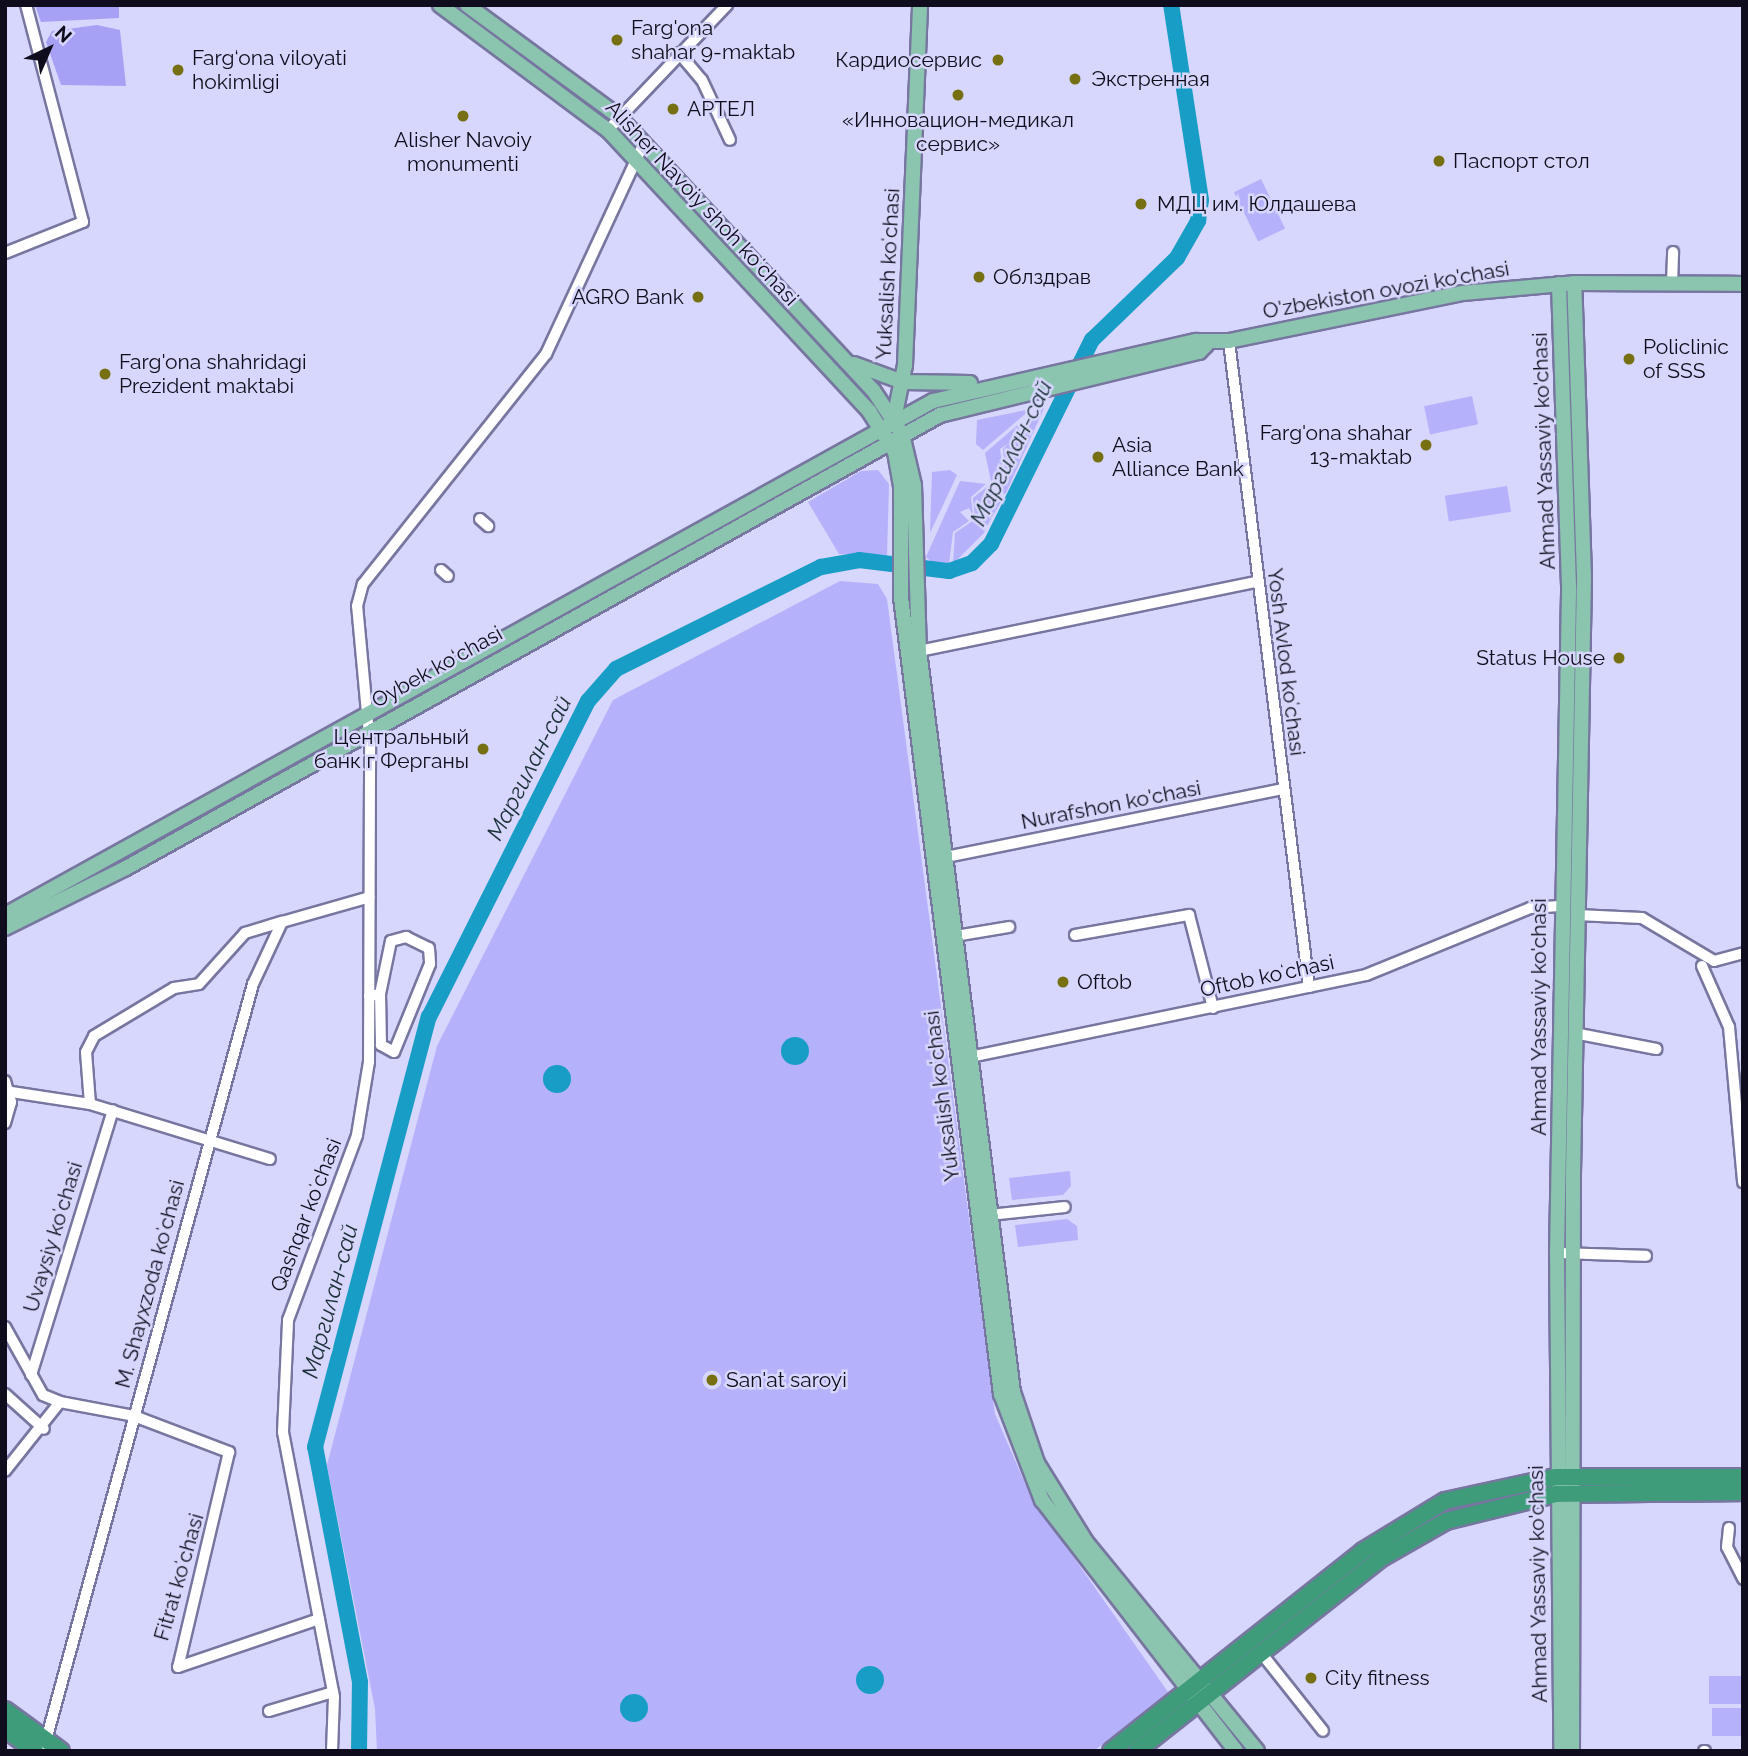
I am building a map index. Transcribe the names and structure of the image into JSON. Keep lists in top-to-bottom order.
{
  "streets": {
    "main road": [
      "Alisher Navoiy shoh koʻchasi",
      "Yuksalish koʻchasi",
      "O'zbekiston ovozi ko'chasi",
      "Ahmad Yassaviy ko'chasi",
      "Oybek ko‘chasi"
    ],
    "street": [
      "Yosh Avlod koʻchasi",
      "Nurafshon ko'chasi",
      "Oftob koʻchasi",
      "Qashqar koʻchasi",
      "Uvaysiy koʻchasi",
      "M. Shayxzoda koʻchasi",
      "Fitrat koʻchasi"
    ]
  },
  "crossings": [
    ["Alisher Navoiy shoh koʻchasi", "Yuksalish koʻchasi"],
    ["Alisher Navoiy shoh koʻchasi", "O'zbekiston ovozi ko'chasi"],
    ["Alisher Navoiy shoh koʻchasi", "Oybek ko‘chasi"],
    ["Alisher Navoiy shoh koʻchasi", "Qashqar koʻchasi"],
    ["Yuksalish koʻchasi", "O'zbekiston ovozi ko'chasi"],
    ["Yuksalish koʻchasi", "Oybek ko‘chasi"],
    ["Yuksalish koʻchasi", "Nurafshon ko'chasi"],
    ["Yuksalish koʻchasi", "Oftob koʻchasi"],
    ["O'zbekiston ovozi ko'chasi", "Ahmad Yassaviy ko'chasi"],
    ["O'zbekiston ovozi ko'chasi", "Yosh Avlod koʻchasi"],
    ["O'zbekiston ovozi ko'chasi", "Oybek ko‘chasi"],
    ["Ahmad Yassaviy ko'chasi", "Oftob koʻchasi"],
    ["Yosh Avlod koʻchasi", "Nurafshon ko'chasi"],
    ["Yosh Avlod koʻchasi", "Oftob koʻchasi"],
    ["Oybek ko‘chasi", "Qashqar koʻchasi"],
    ["Qashqar koʻchasi", "Fitrat koʻchasi"],
    ["M. Shayxzoda koʻchasi", "Fitrat koʻchasi"]
  ],
  "water": ["Маргилан-сай"],
  "places": [
    "Farg'ona shahar 9-maktab",
    "Кардиосервис",
    "Farg‘ona viloyati hokimligi",
    "Экстренная",
    "«Инновацион-медикал сервис»",
    "АРТЕЛ",
    "Alisher Navoiy monumenti",
    "Паспорт стол",
    "МДЦ им. Юлдашева",
    "Облздрав",
    "AGRO Bank",
    "Policlinic of SSS",
    "Farg'ona shahridagi Prezident maktabi",
    "Farg'ona shahar 13-maktab",
    "Asia Alliance Bank",
    "Status House",
    "Центральный банк г Ферганы",
    "Oftob",
    "San'at saroyi",
    "City fitness"
  ],
  "north": "top right"
}
